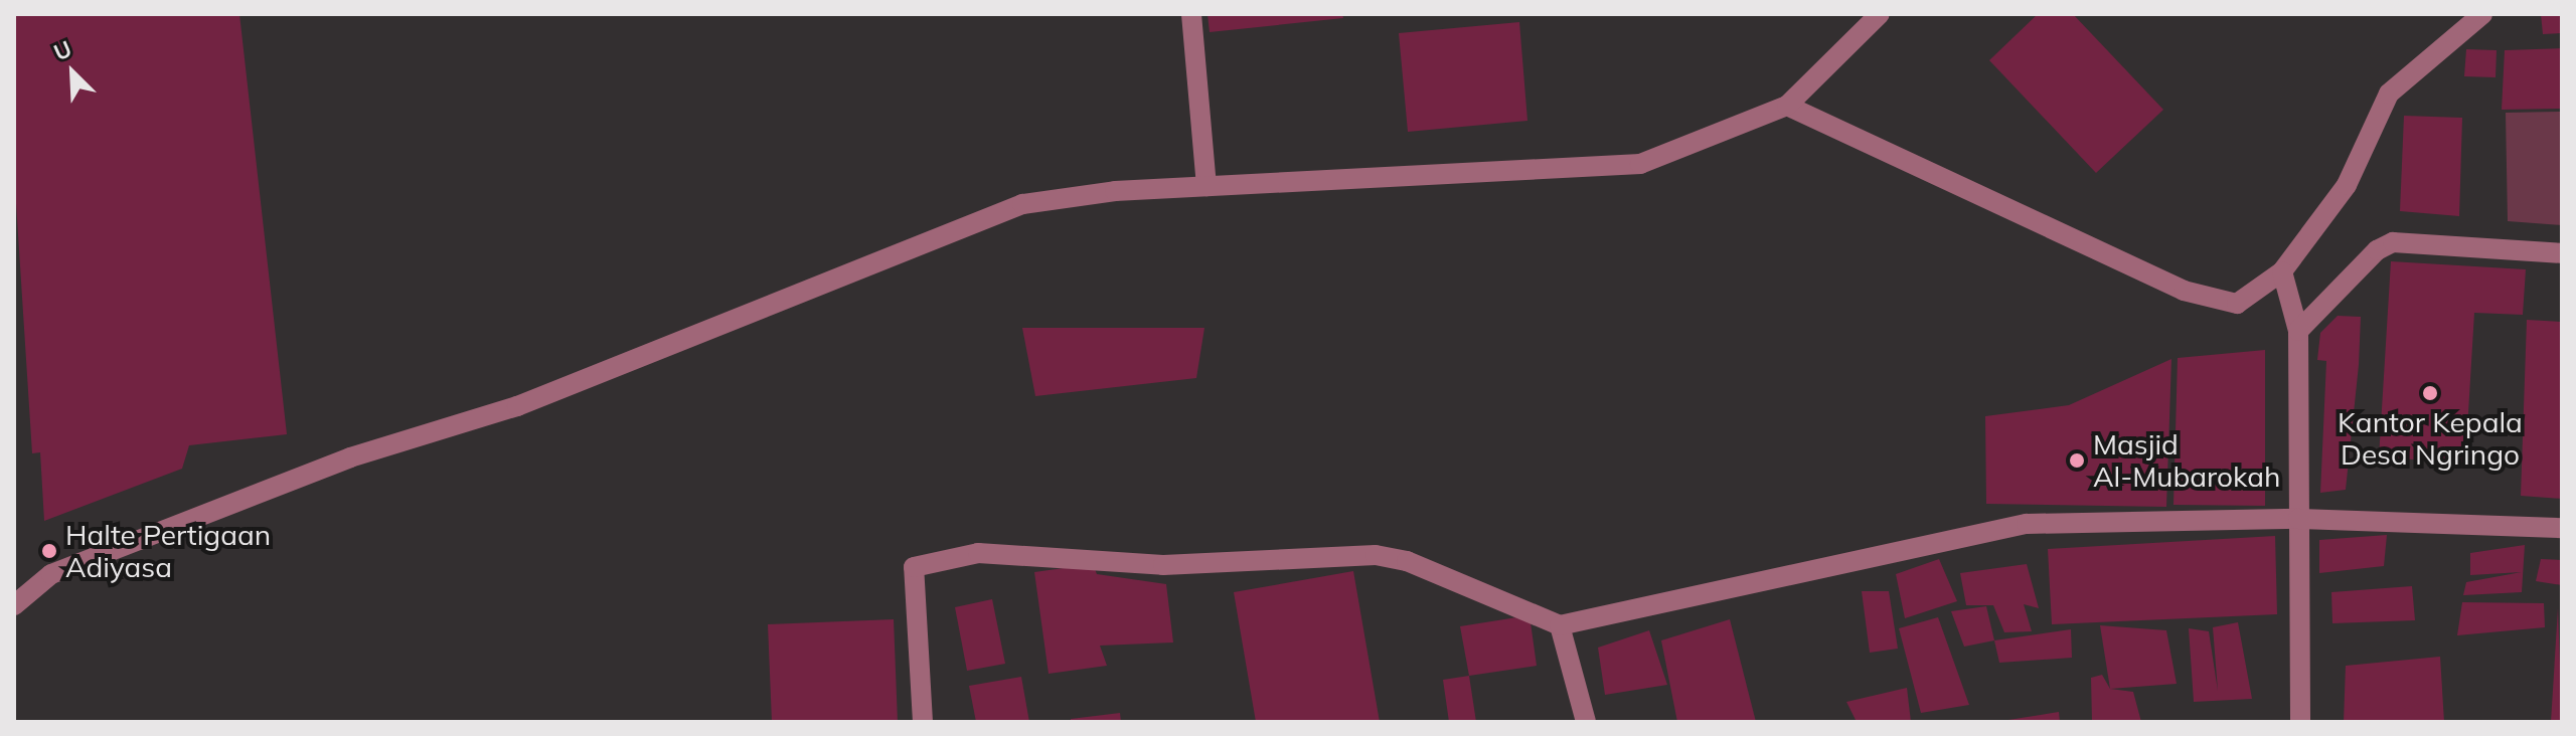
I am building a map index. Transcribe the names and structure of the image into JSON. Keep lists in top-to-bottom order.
{
  "places": ["Kantor Kepala Desa Ngringo", "Masjid Al-Mubarokah", "Halte Pertigaan Adiyasa"],
  "north": "top left"
}
